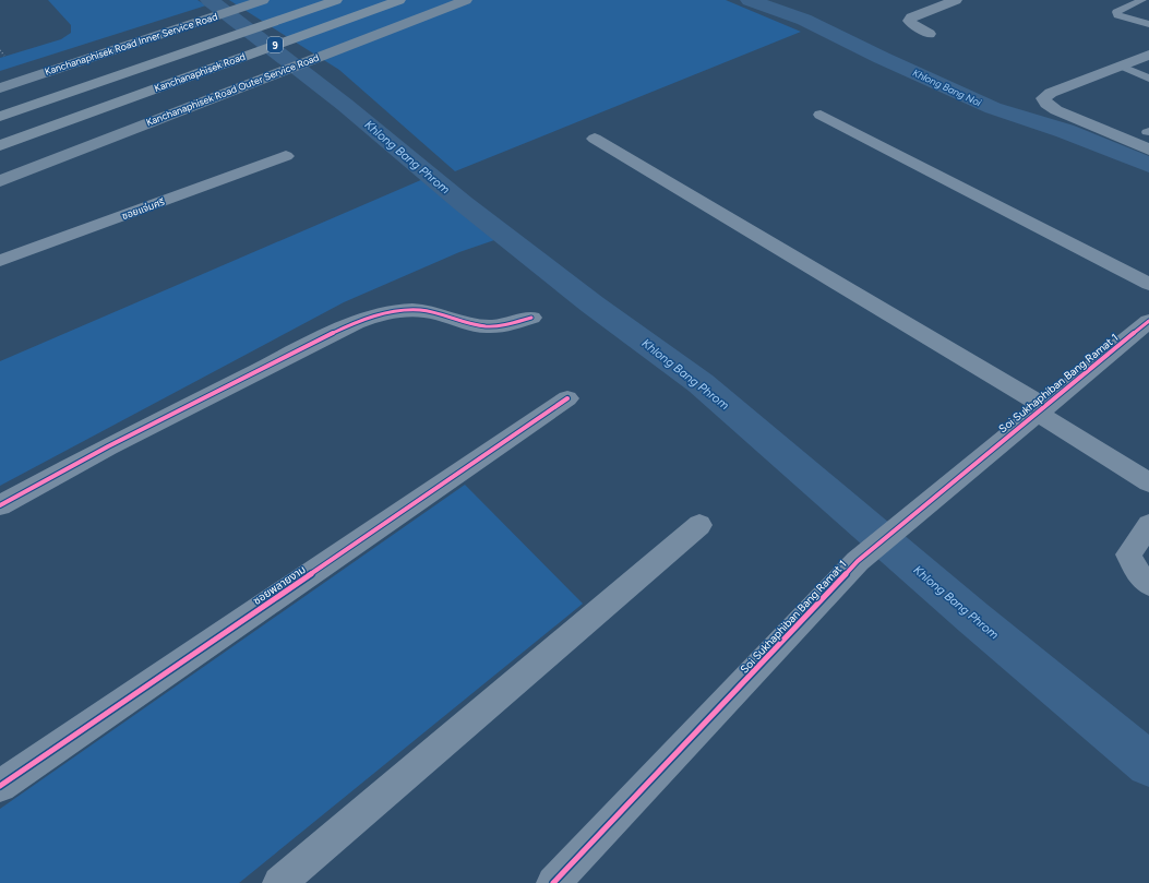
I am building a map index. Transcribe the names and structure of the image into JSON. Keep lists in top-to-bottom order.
{
  "streets": {
    "highway": ["9", "Kanchanaphisek Road"],
    "main road": ["Kanchanaphisek Road Inner Service Road", "Kanchanaphisek Road Outer Service Road"],
    "street": ["ซอยแจ่มศรี", "Soi Sukhaphiban Bang Ramat 1", "ซอยพลายงาม"]
  },
  "water": ["Khlong Bang Noi", "Khlong Bang Phrom"]
}
